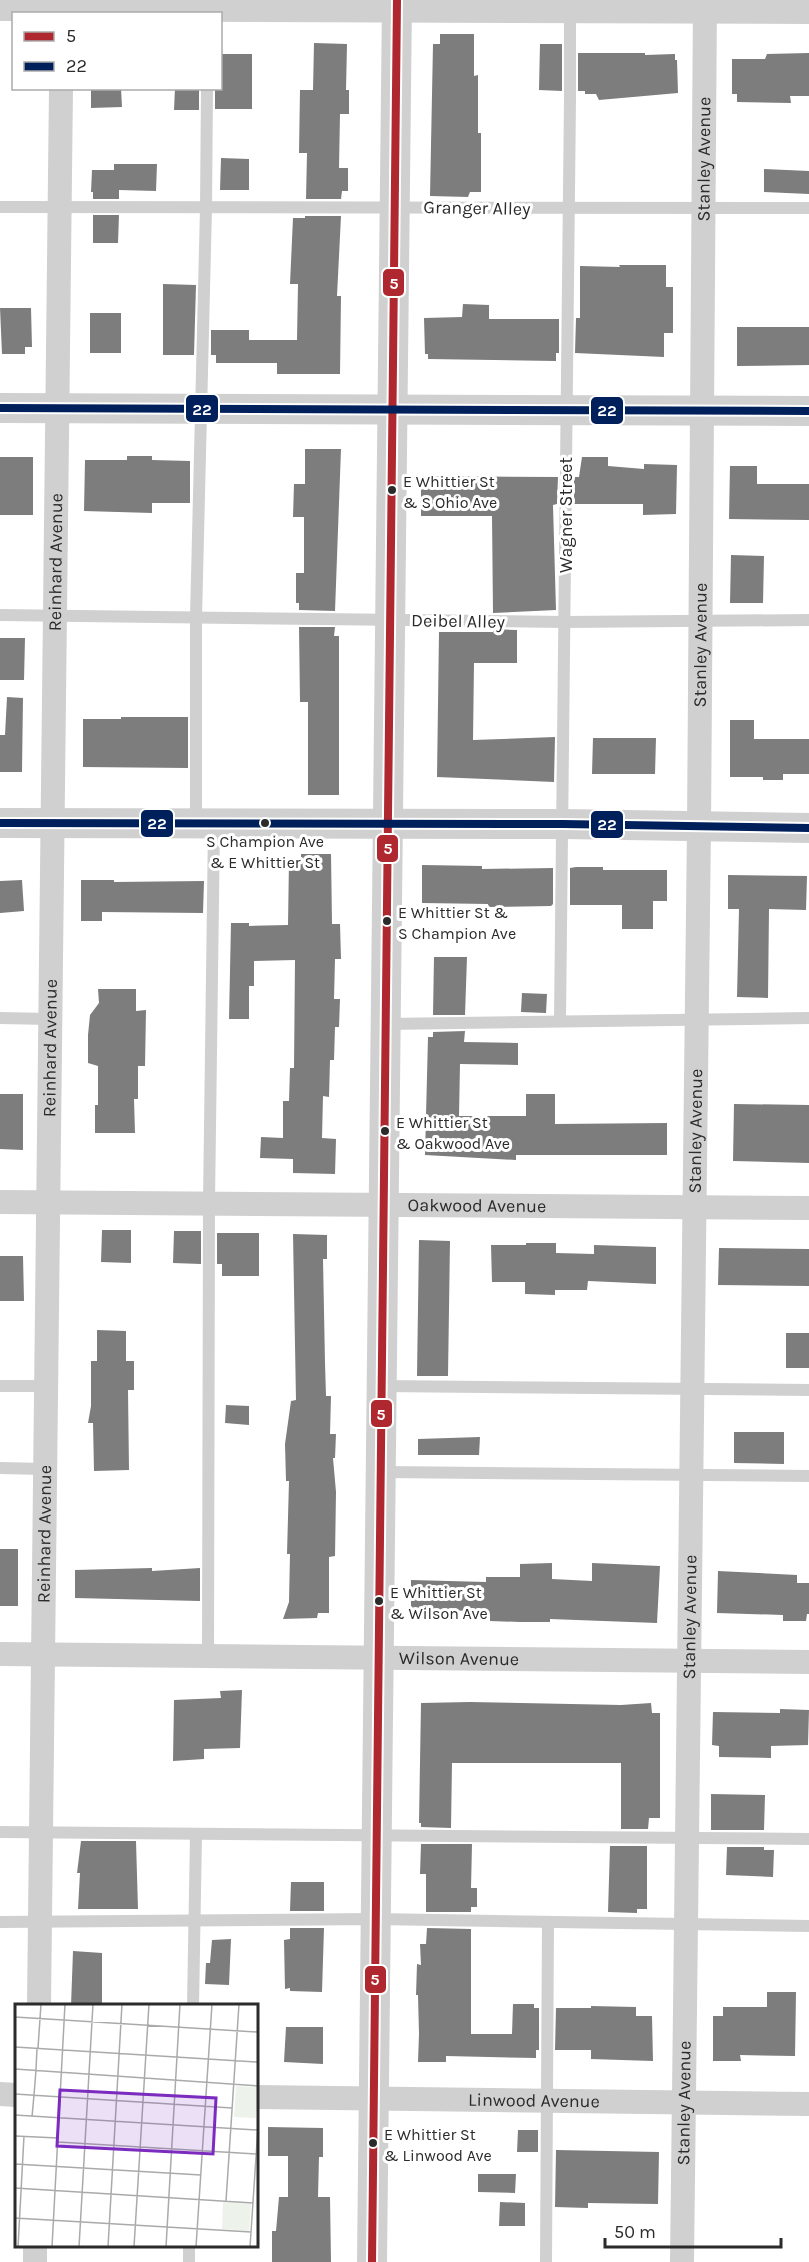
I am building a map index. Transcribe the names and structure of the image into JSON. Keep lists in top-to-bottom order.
{
  "streets": {
    "street": [
      "Stanley Avenue",
      "Reinhard Avenue",
      "Oakwood Avenue",
      "Wilson Avenue",
      "Linwood Avenue"
    ],
    "lane": ["Granger Alley", "Wagner Street", "Deibel Alley"]
  },
  "crossings": [
    ["Stanley Avenue", "Granger Alley"],
    ["Stanley Avenue", "Deibel Alley"],
    ["Stanley Avenue", "Oakwood Avenue"],
    ["Stanley Avenue", "Wilson Avenue"],
    ["Stanley Avenue", "Linwood Avenue"],
    ["Granger Alley", "Wagner Street"],
    ["Granger Alley", "Reinhard Avenue"],
    ["Wagner Street", "Deibel Alley"],
    ["Reinhard Avenue", "Deibel Alley"],
    ["Reinhard Avenue", "Oakwood Avenue"],
    ["Reinhard Avenue", "Wilson Avenue"]
  ],
  "places": [
    "E Whittier St & S Ohio Ave",
    "S Champion Ave & E Whittier St",
    "E Whittier St & S Champion Ave",
    "E Whittier St & Oakwood Ave",
    "E Whittier St & Wilson Ave",
    "E Whittier St & Linwood Ave"
  ],
  "lines": ["transit line 5", "transit line 22"],
  "legend": ["5", "22"],
  "scale_bar": "50 m"
}
